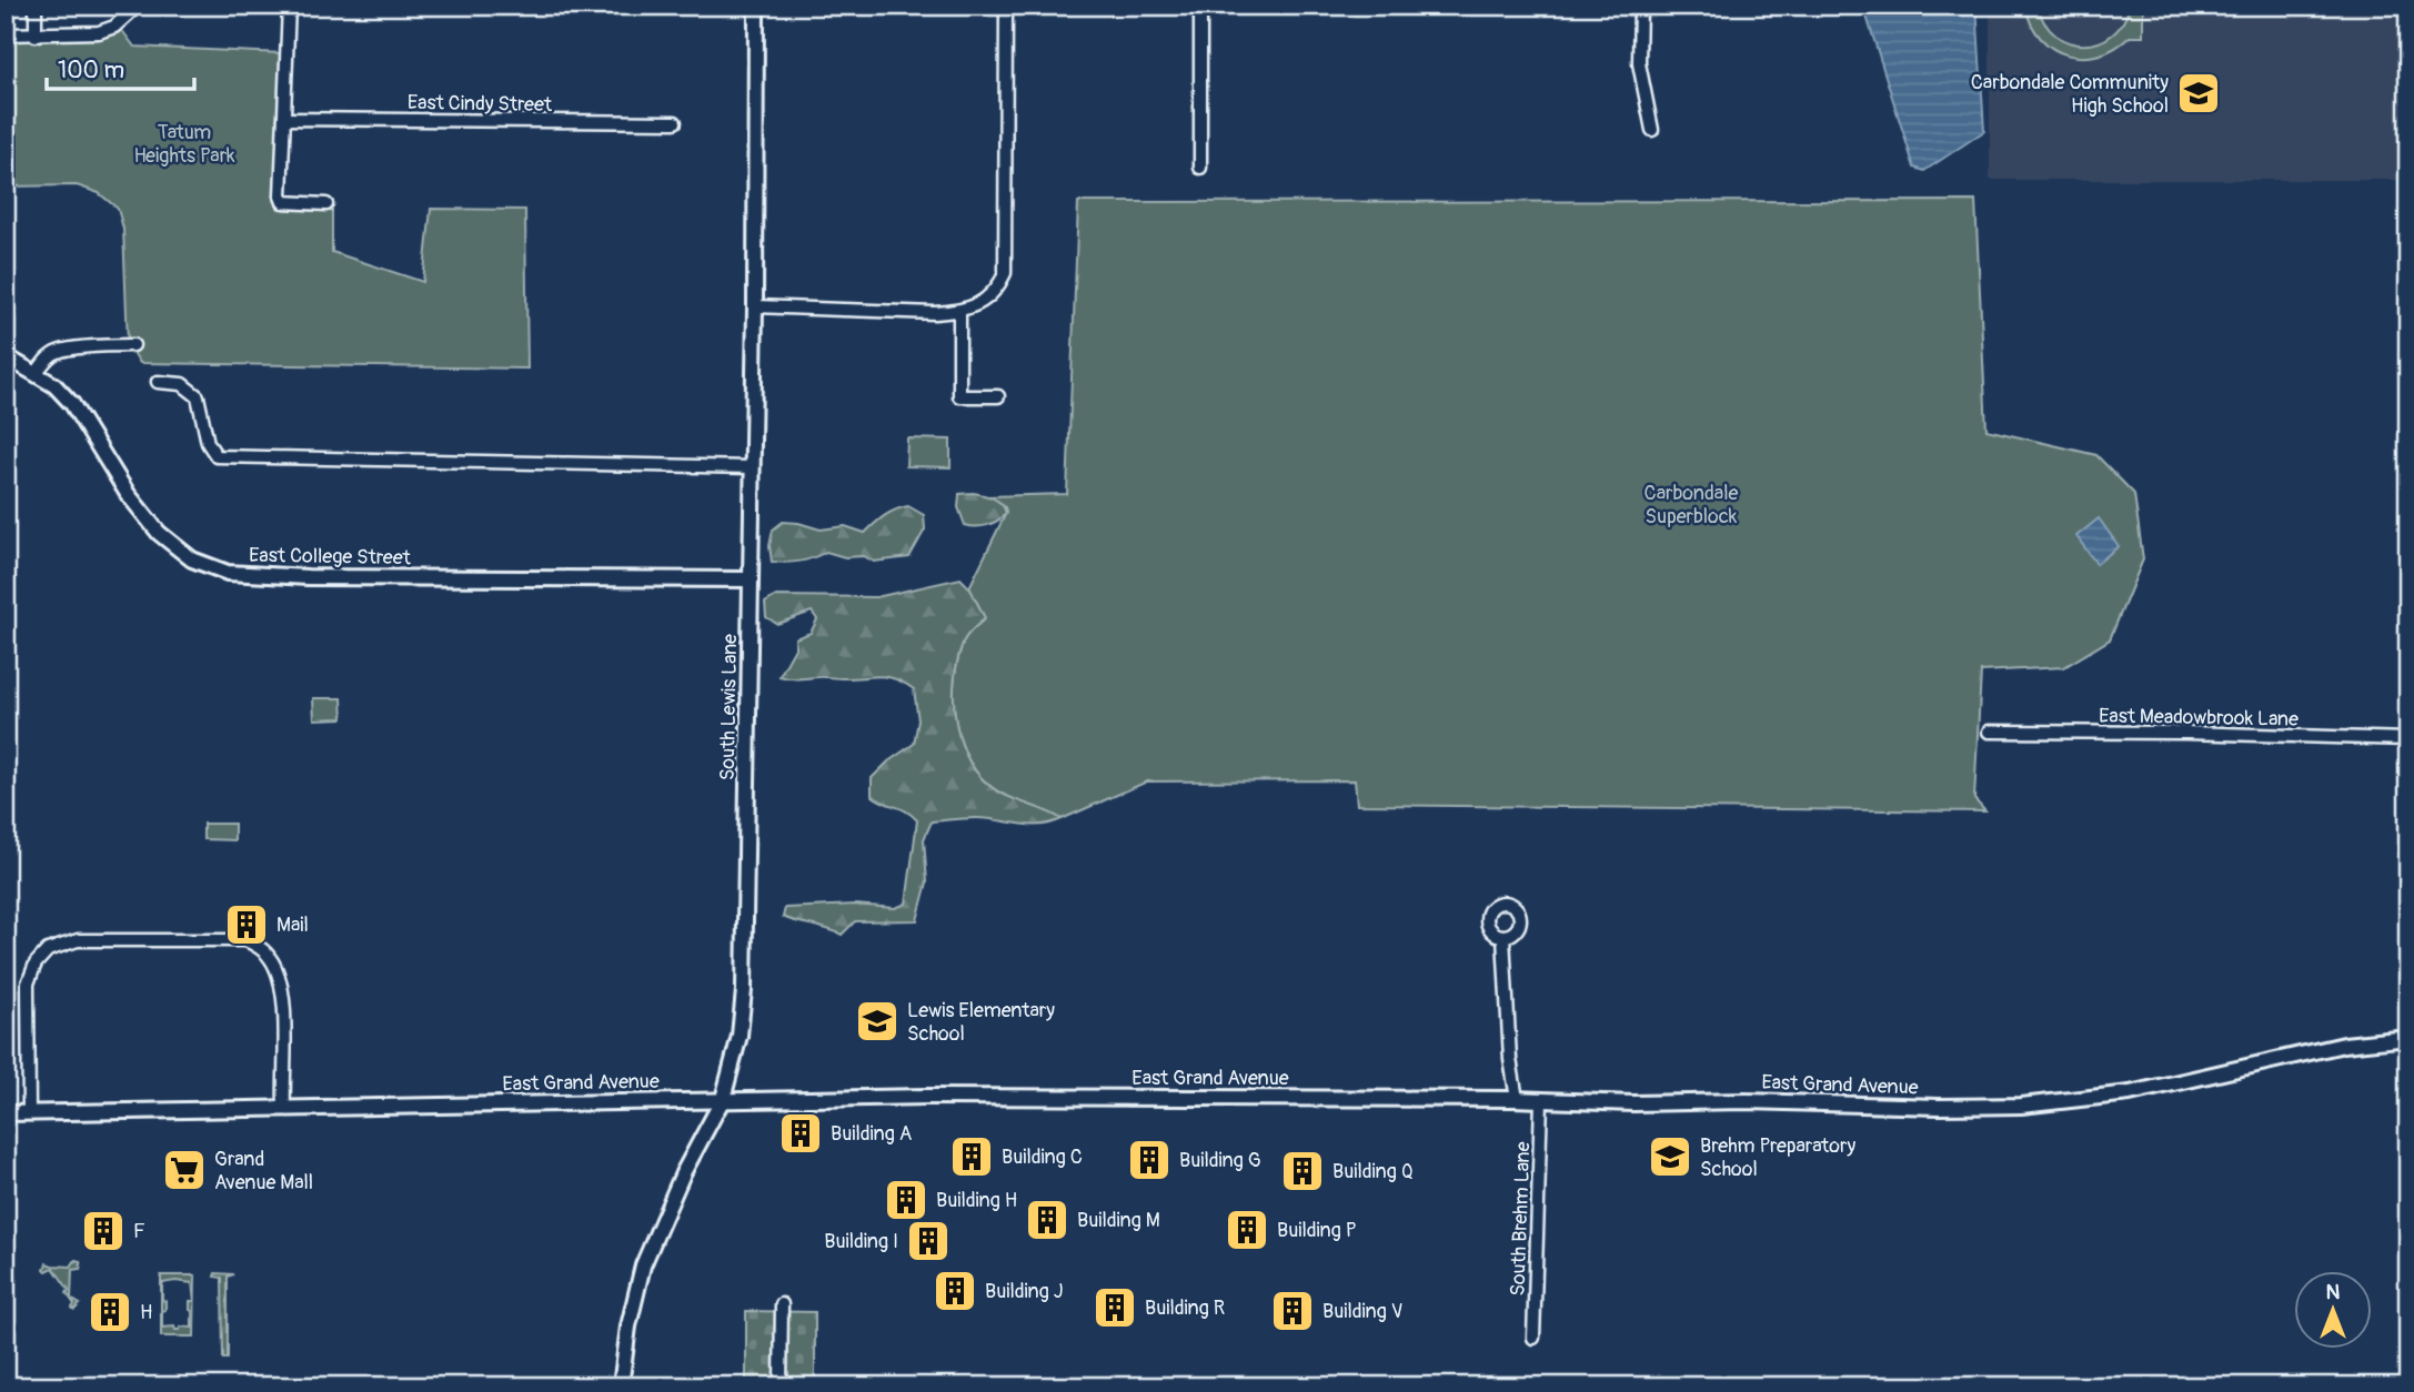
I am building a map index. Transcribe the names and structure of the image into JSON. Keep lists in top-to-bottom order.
{
  "streets": {
    "street": [
      "East Cindy Street",
      "East College Street",
      "South Lewis Lane",
      "East Meadowbrook Lane",
      "East Grand Avenue",
      "South Brehm Lane"
    ]
  },
  "crossings": [
    ["East College Street", "South Lewis Lane"],
    ["South Lewis Lane", "East Grand Avenue"],
    ["East Grand Avenue", "South Brehm Lane"]
  ],
  "parks": ["Tatum Heights Park", "Carbondale Superblock"],
  "places": {
    "school or university": ["Carbondale Community High School", "Lewis Elementary School", "Brehm Preparatory School"],
    "building": [
      "Mail",
      "Building A",
      "Building C",
      "Building G",
      "Building Q",
      "Building H",
      "Building M",
      "Building P",
      "F",
      "Building I",
      "Building J",
      "Building R",
      "Building V",
      "H"
    ],
    "supermarket": ["Grand Avenue Mall"]
  },
  "scale_bar": "100 m",
  "north": "top"
}
